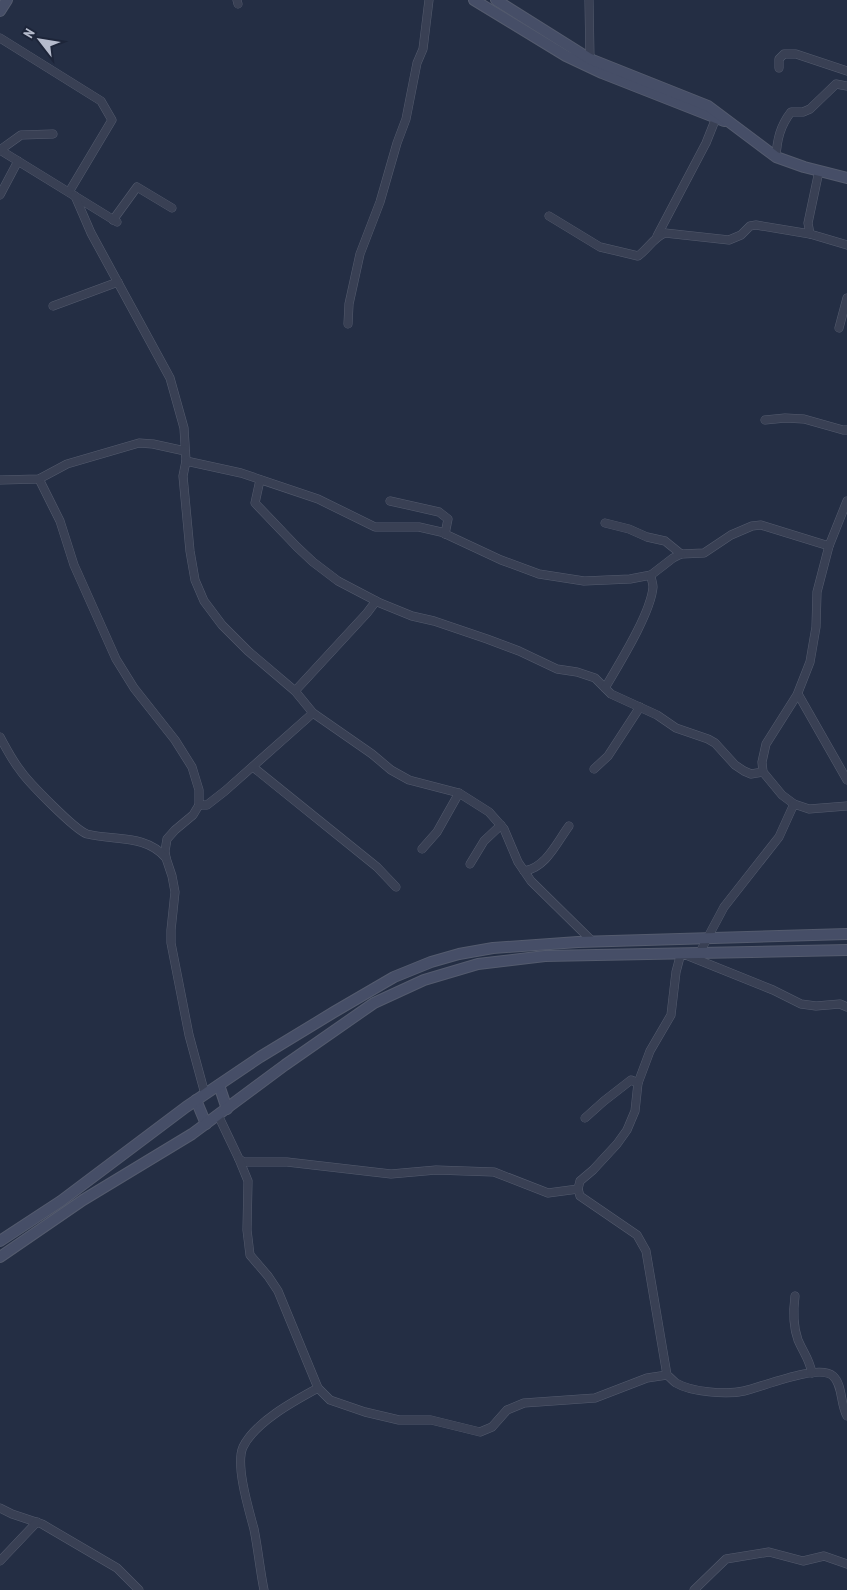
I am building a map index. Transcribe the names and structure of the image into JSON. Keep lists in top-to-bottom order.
{
  "north": "top left"
}
